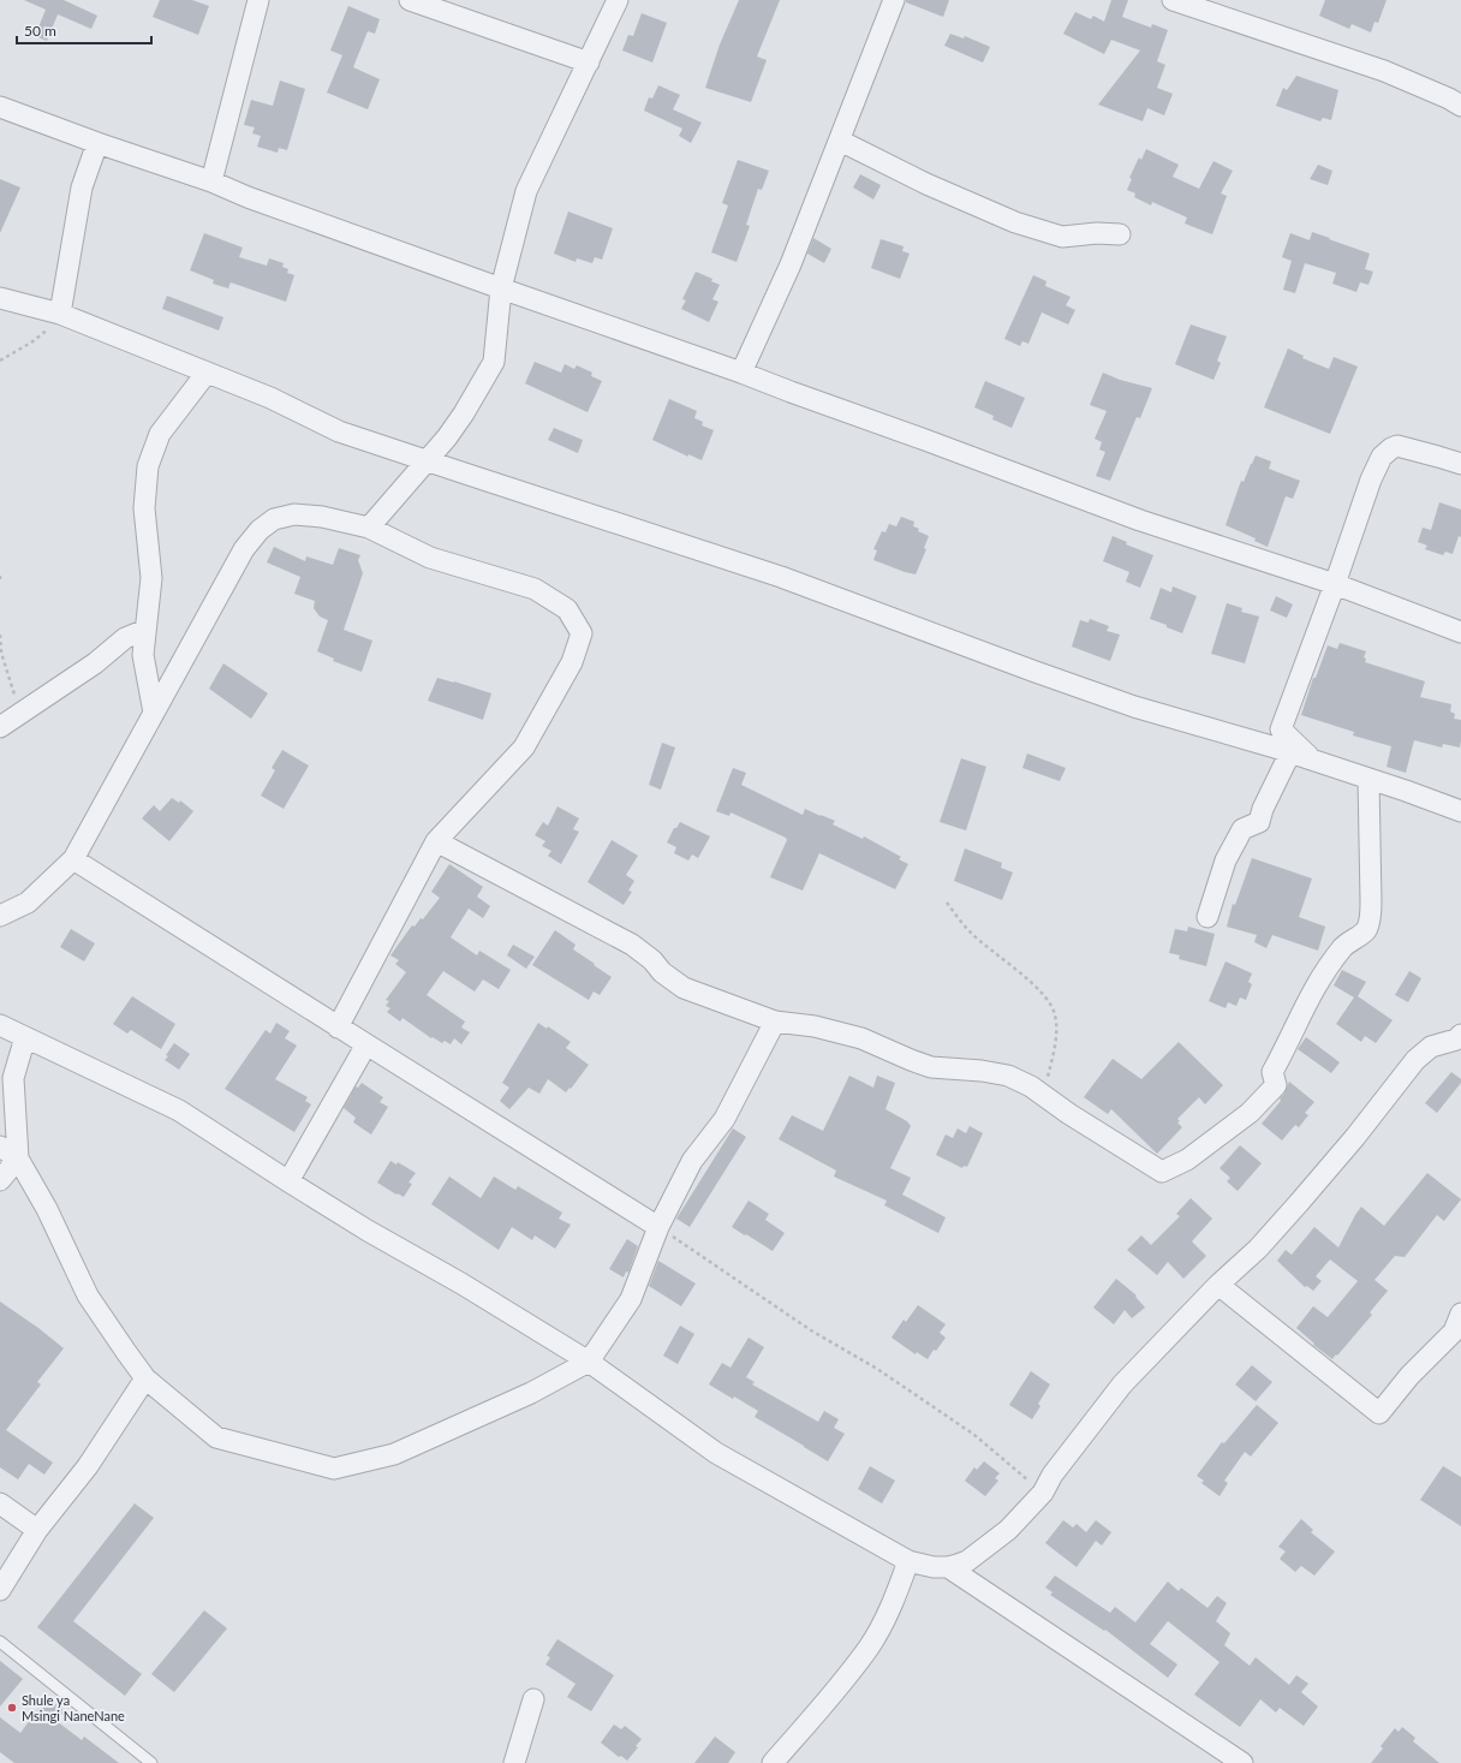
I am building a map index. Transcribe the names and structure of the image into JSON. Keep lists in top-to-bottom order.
{
  "places": ["Shule ya Msingi NaneNane"],
  "scale_bar": "50 m"
}
